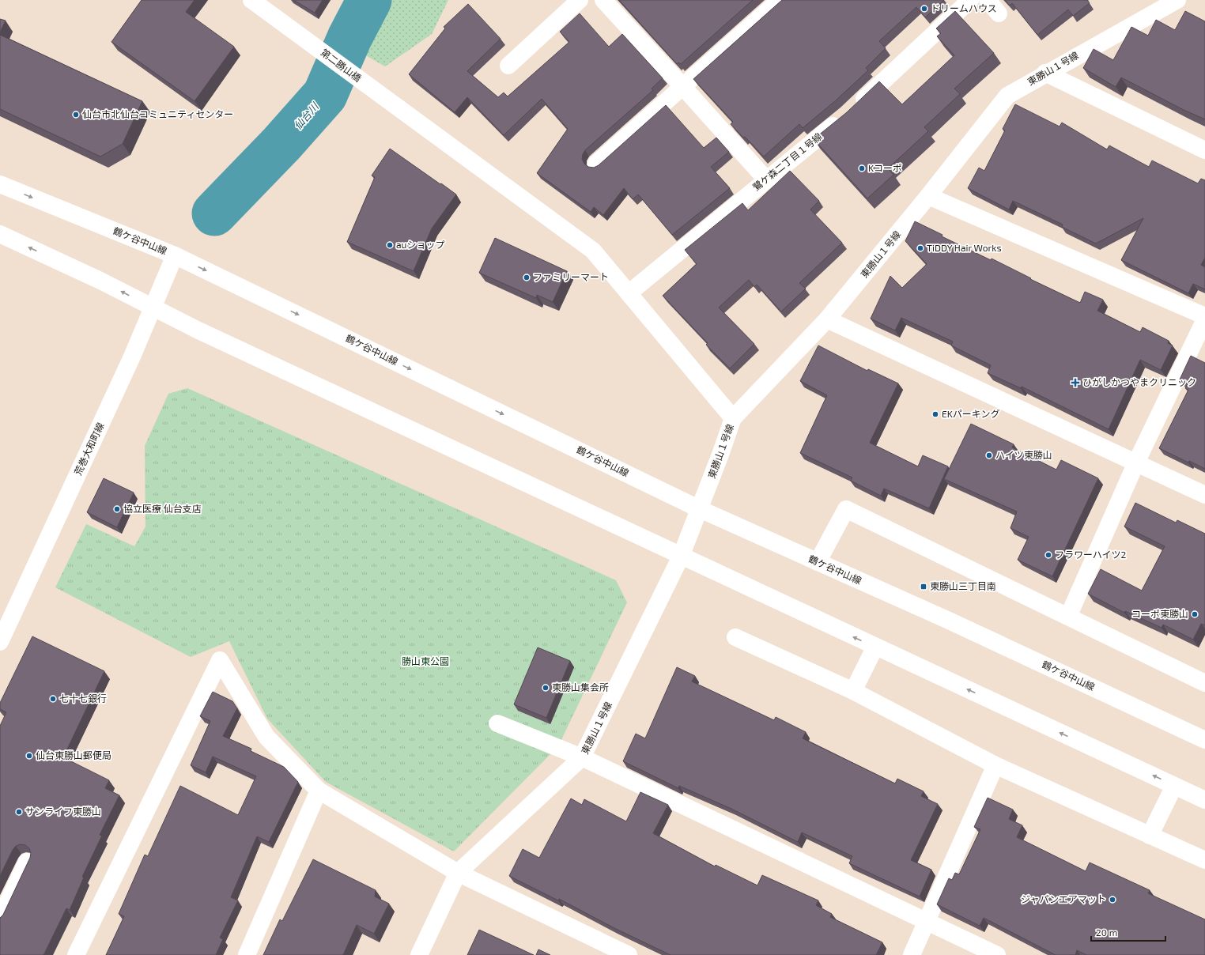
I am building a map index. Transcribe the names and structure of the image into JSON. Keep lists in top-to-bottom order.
{
  "streets": {
    "street": [
      "第二勝山橋",
      "東勝山１号線",
      "鷺ケ森二丁目１号線",
      "鶴ケ谷中山線",
      "荒巻大和町線"
    ]
  },
  "crossings": [
    ["第二勝山橋", "東勝山１号線"],
    ["第二勝山橋", "鷺ケ森二丁目１号線"],
    ["東勝山１号線", "鶴ケ谷中山線"],
    ["鶴ケ谷中山線", "荒巻大和町線"]
  ],
  "water": ["仙台川"],
  "parks": ["勝山東公園"],
  "places": {
    "other": [
      "ドリームハウス",
      "仙台市北仙台コミュニティセンター",
      "Kコーポ",
      "auショップ",
      "TiDDY Hair Works",
      "ファミリーマート",
      "EKパーキング",
      "ハイツ東勝山",
      "協立医療 仙台支店",
      "フラワーハイツ2",
      "コーポ東勝山",
      "東勝山集会所",
      "七十七銀行",
      "仙台東勝山郵便局",
      "サンライフ東勝山",
      "ジャパンエアマット"
    ],
    "health": ["ひがしかつやまクリニック"],
    "transit": ["東勝山三丁目南"]
  },
  "scale_bar": "20 m"
}
